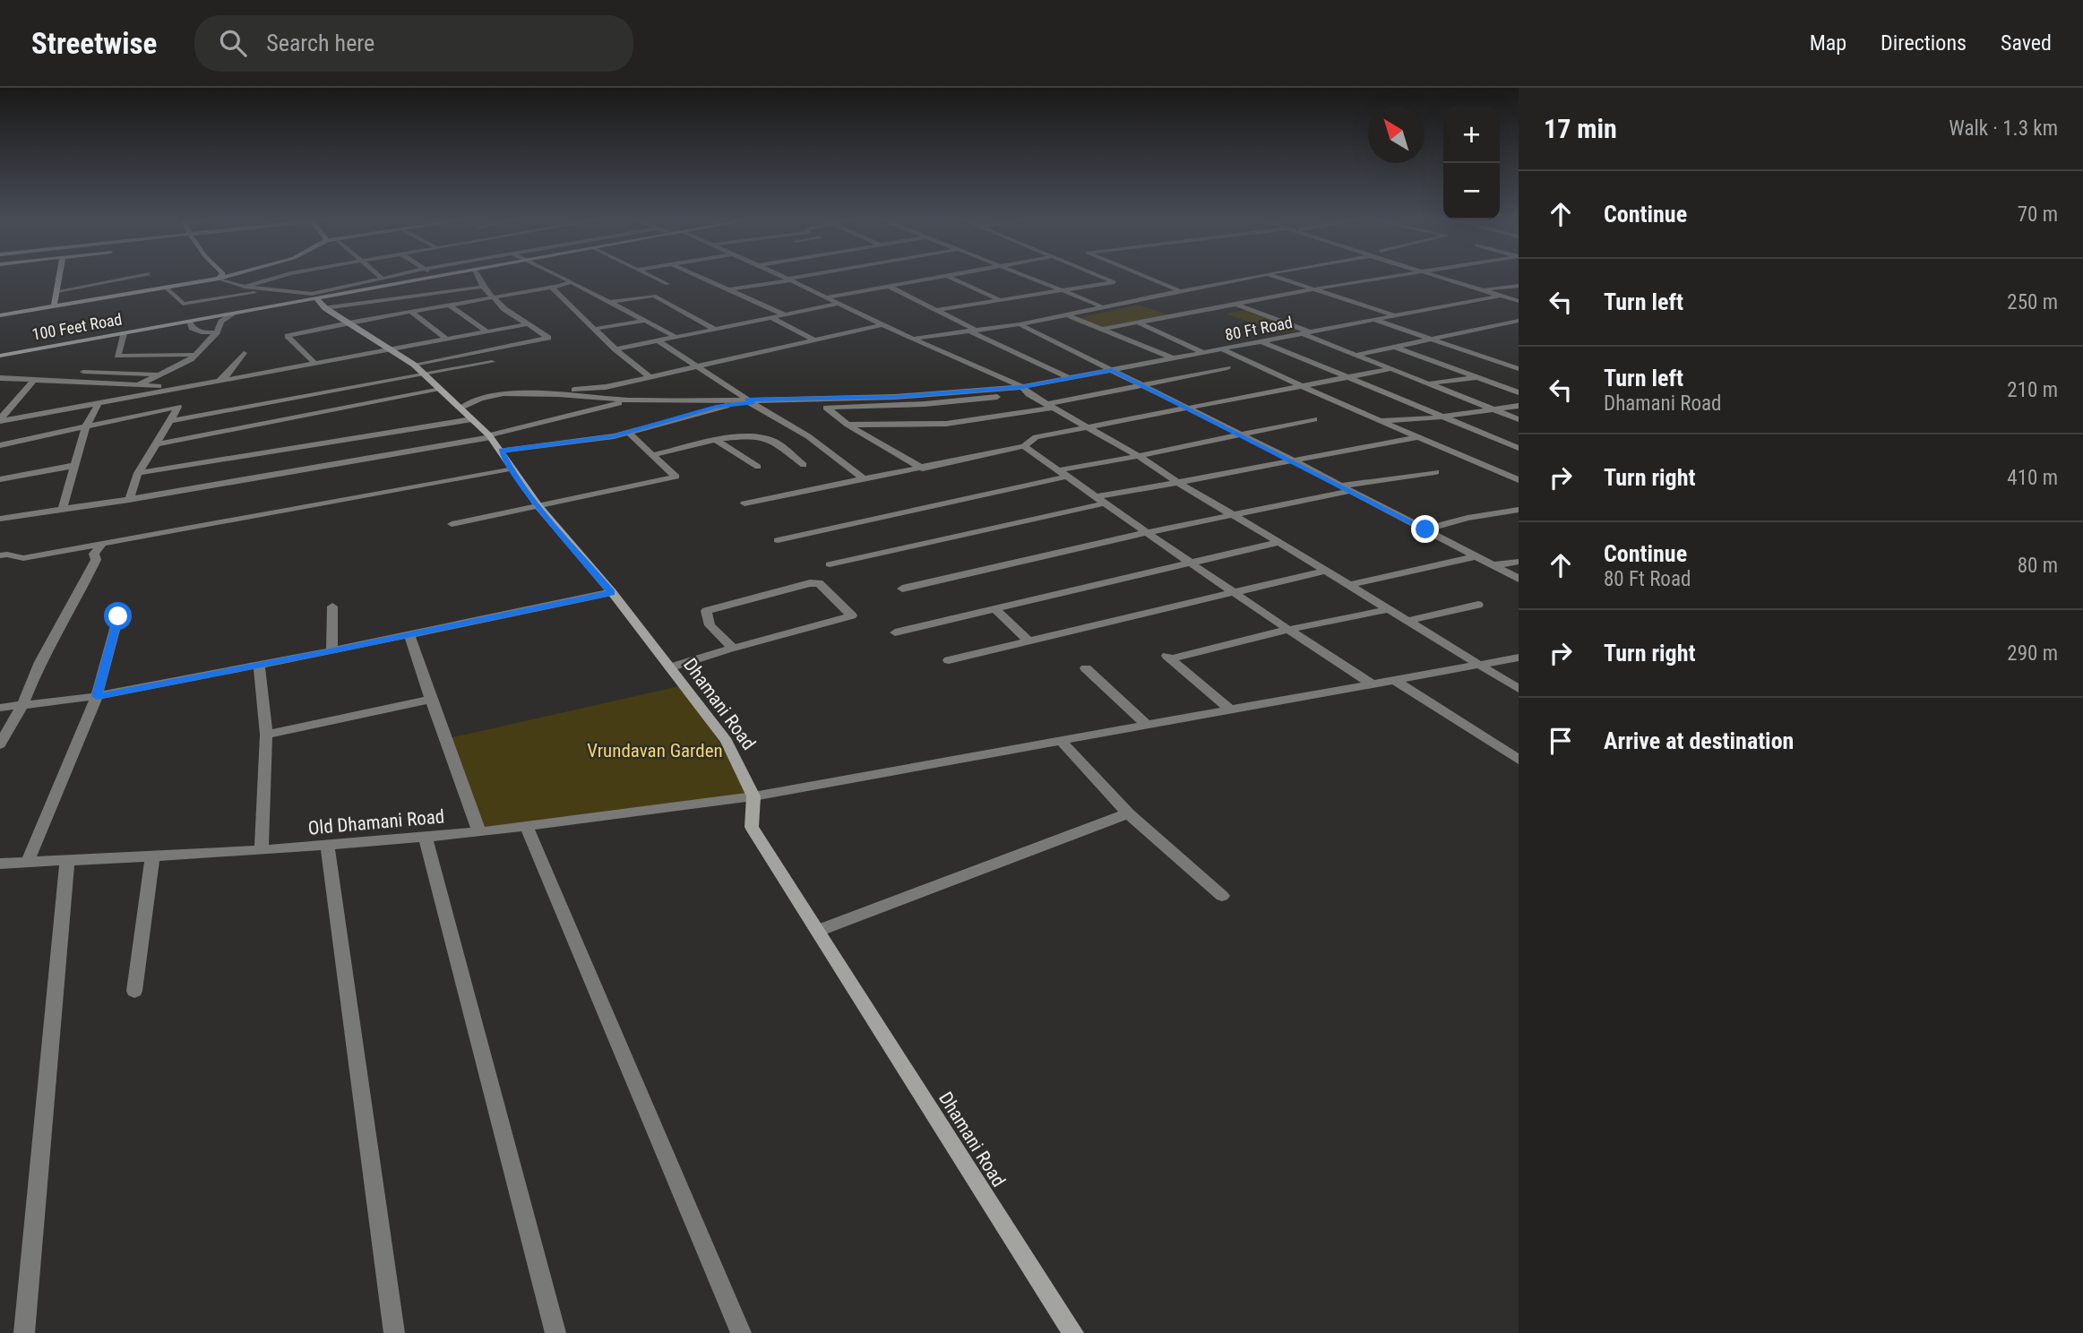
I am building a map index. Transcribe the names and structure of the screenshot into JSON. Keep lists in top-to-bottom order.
{
  "streets": {
    "main road": ["100 Feet Road", "Dhamani Road"],
    "street": ["80 Ft Road", "Old Dhamani Road"]
  },
  "crossings": [
    ["100 Feet Road", "Dhamani Road"],
    ["Dhamani Road", "Old Dhamani Road"]
  ],
  "parks": ["Vrundavan Garden"],
  "north": "top left",
  "page": {
    "header": "Streetwise",
    "search": "Search here",
    "nav": ["Map", "Directions", "Saved"],
    "heading": ["17 min", "Walk · 1.3 km"],
    "map_buttons": ["+", "−"],
    "list": [
      ["Continue", "70 m"],
      ["Turn left", "250 m"],
      ["Turn left", "Dhamani Road", "210 m"],
      ["Turn right", "410 m"],
      ["Continue", "80 Ft Road", "80 m"],
      ["Turn right", "290 m"],
      "Arrive at destination"
    ]
  }
}
